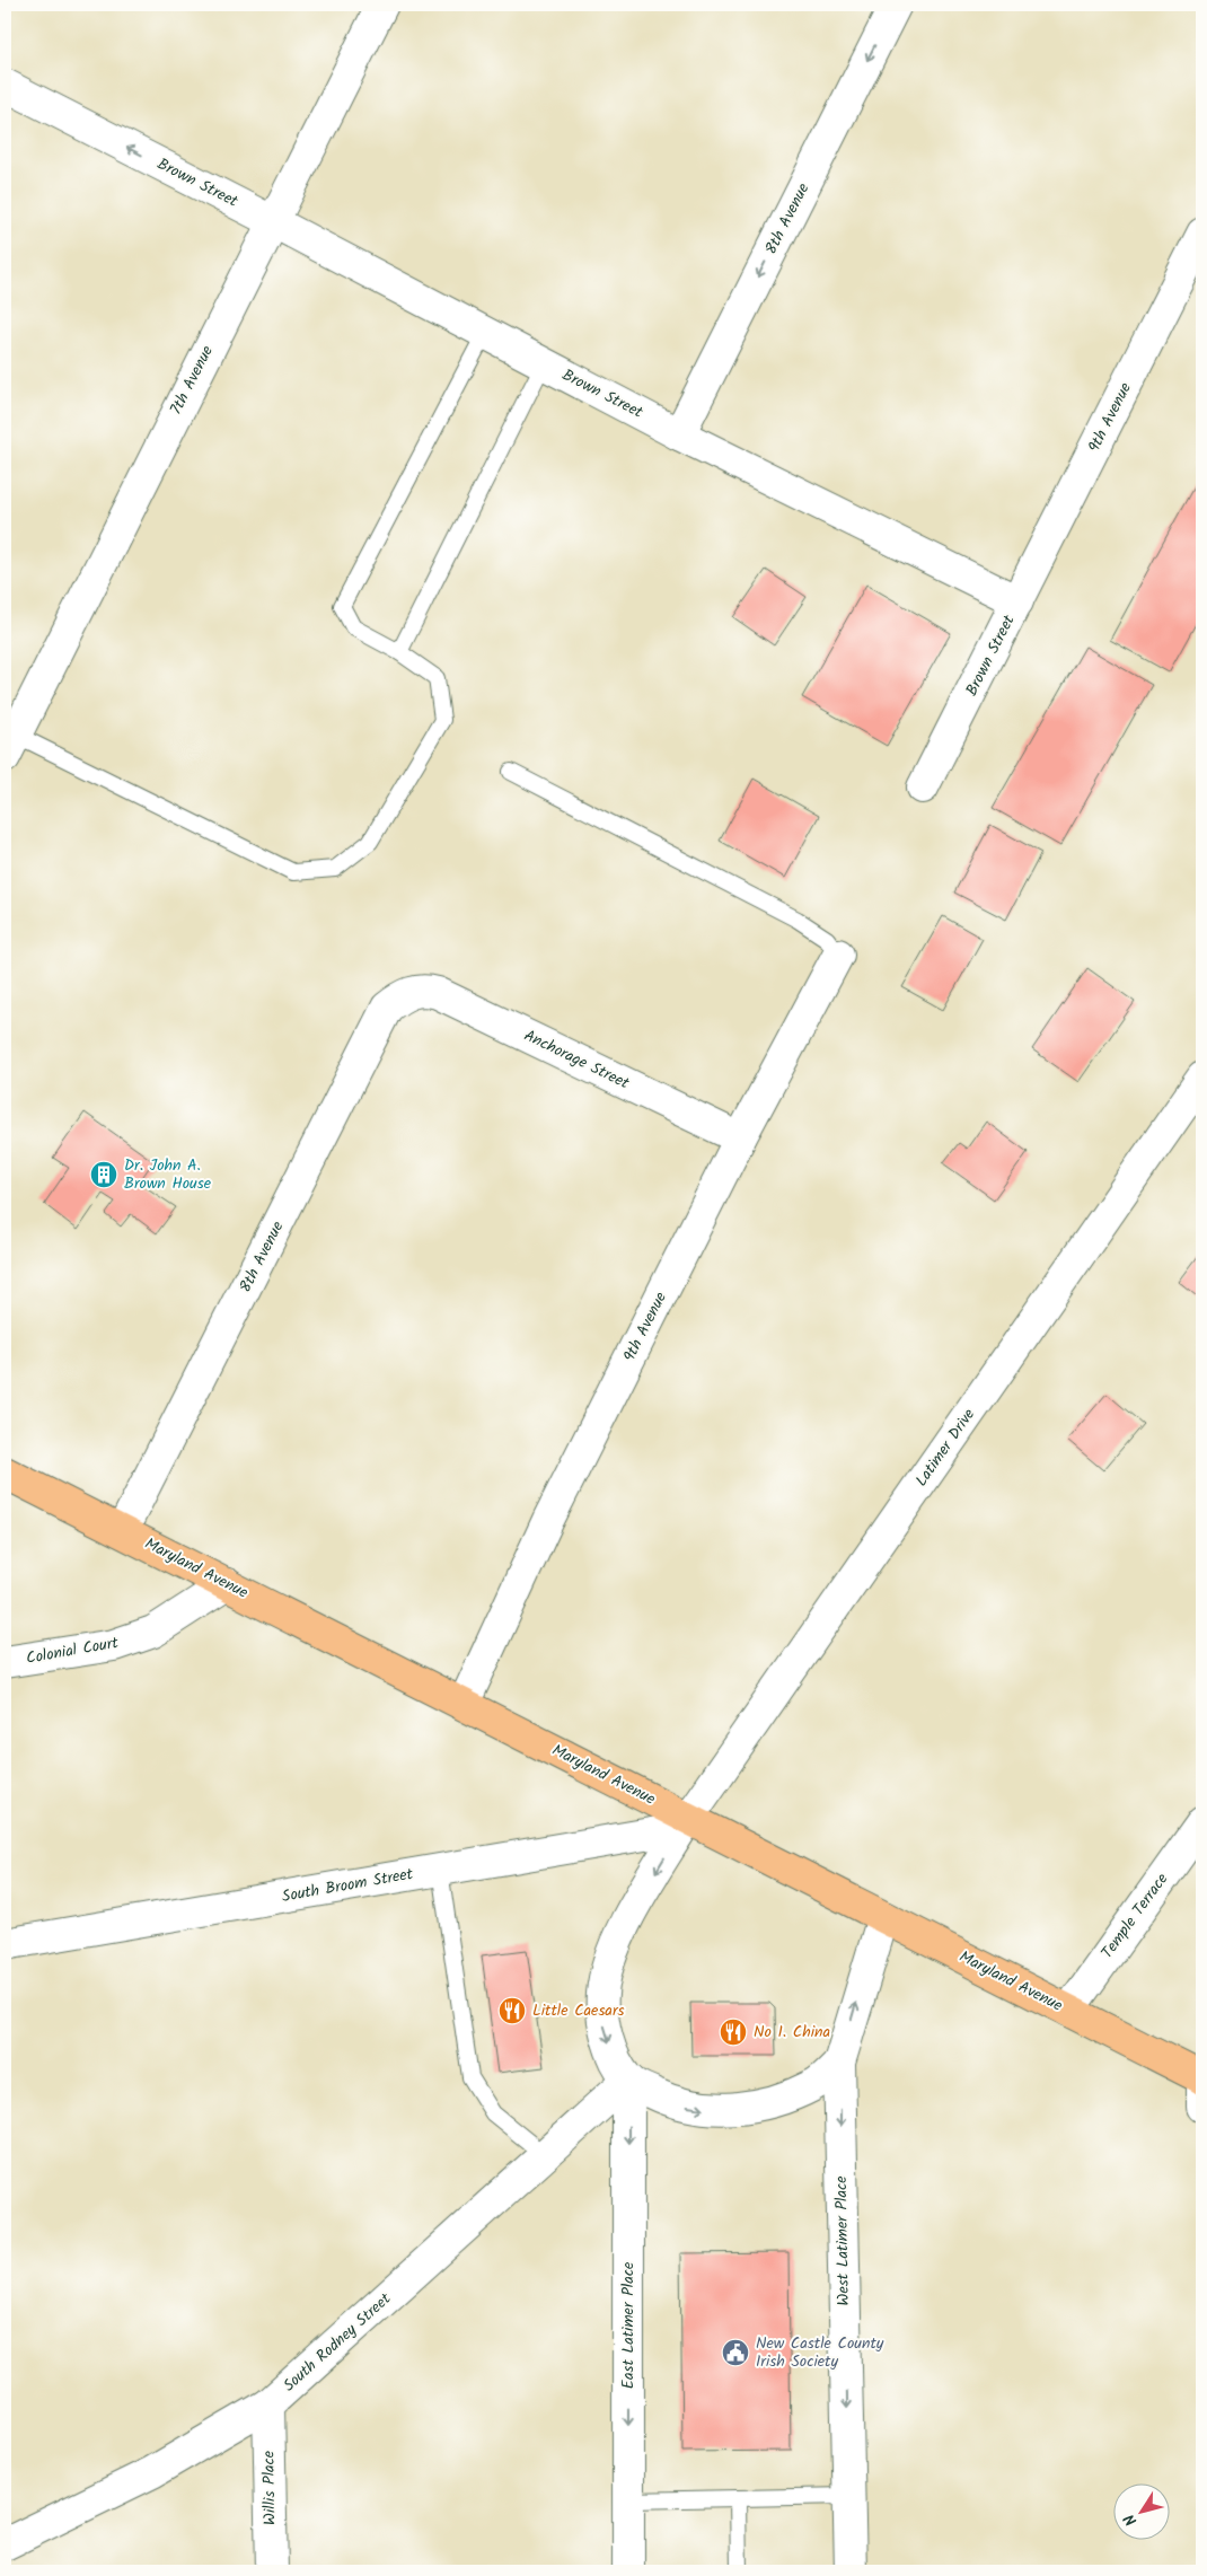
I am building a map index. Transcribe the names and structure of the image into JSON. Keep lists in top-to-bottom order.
{
  "streets": {
    "main road": ["Maryland Avenue"],
    "street": [
      "Brown Street",
      "8th Avenue",
      "7th Avenue",
      "9th Avenue",
      "Anchorage Street",
      "Latimer Drive",
      "Colonial Court",
      "South Broom Street",
      "Temple Terrace",
      "West Latimer Place",
      "East Latimer Place",
      "South Rodney Street",
      "Willis Place"
    ]
  },
  "crossings": [
    ["Brown Street", "8th Avenue"],
    ["Brown Street", "7th Avenue"],
    ["Brown Street", "9th Avenue"],
    ["8th Avenue", "Anchorage Street"],
    ["8th Avenue", "Maryland Avenue"],
    ["9th Avenue", "Anchorage Street"],
    ["9th Avenue", "Maryland Avenue"],
    ["Latimer Drive", "Maryland Avenue"],
    ["Latimer Drive", "South Broom Street"],
    ["Maryland Avenue", "Colonial Court"],
    ["Maryland Avenue", "South Broom Street"],
    ["Maryland Avenue", "Temple Terrace"],
    ["Maryland Avenue", "West Latimer Place"],
    ["East Latimer Place", "South Rodney Street"],
    ["South Rodney Street", "Willis Place"]
  ],
  "one_way": ["8th Avenue", "East Latimer Place"],
  "places": {
    "building": ["Dr. John A. Brown House"],
    "restaurant": ["Little Caesars", "No 1. China"],
    "public building": ["New Castle County Irish Society"]
  },
  "north": "bottom left"
}
